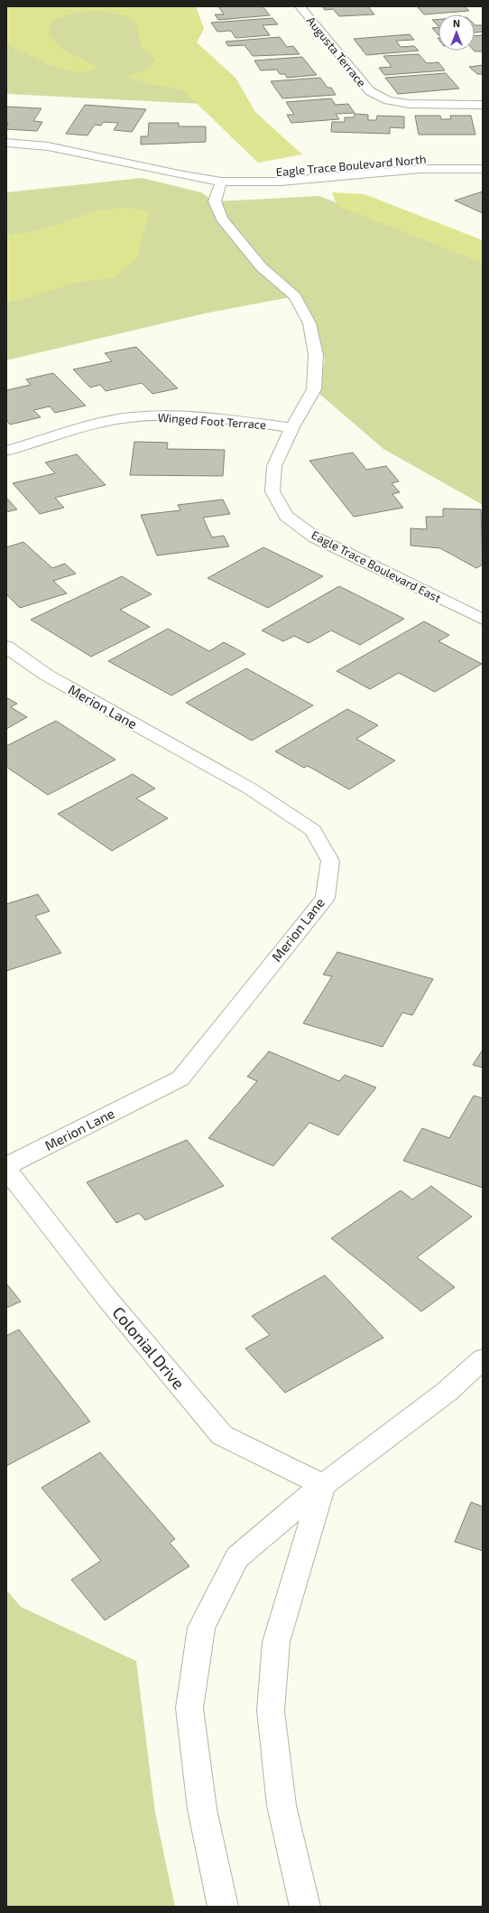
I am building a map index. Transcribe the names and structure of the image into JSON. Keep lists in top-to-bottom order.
{
  "streets": {
    "street": [
      "Augusta Terrace",
      "Eagle Trace Boulevard North",
      "Winged Foot Terrace",
      "Eagle Trace Boulevard East",
      "Merion Lane",
      "Colonial Drive"
    ]
  },
  "crossings": [
    ["Eagle Trace Boulevard North", "Eagle Trace Boulevard East"],
    ["Winged Foot Terrace", "Eagle Trace Boulevard East"]
  ],
  "north": "top"
}
